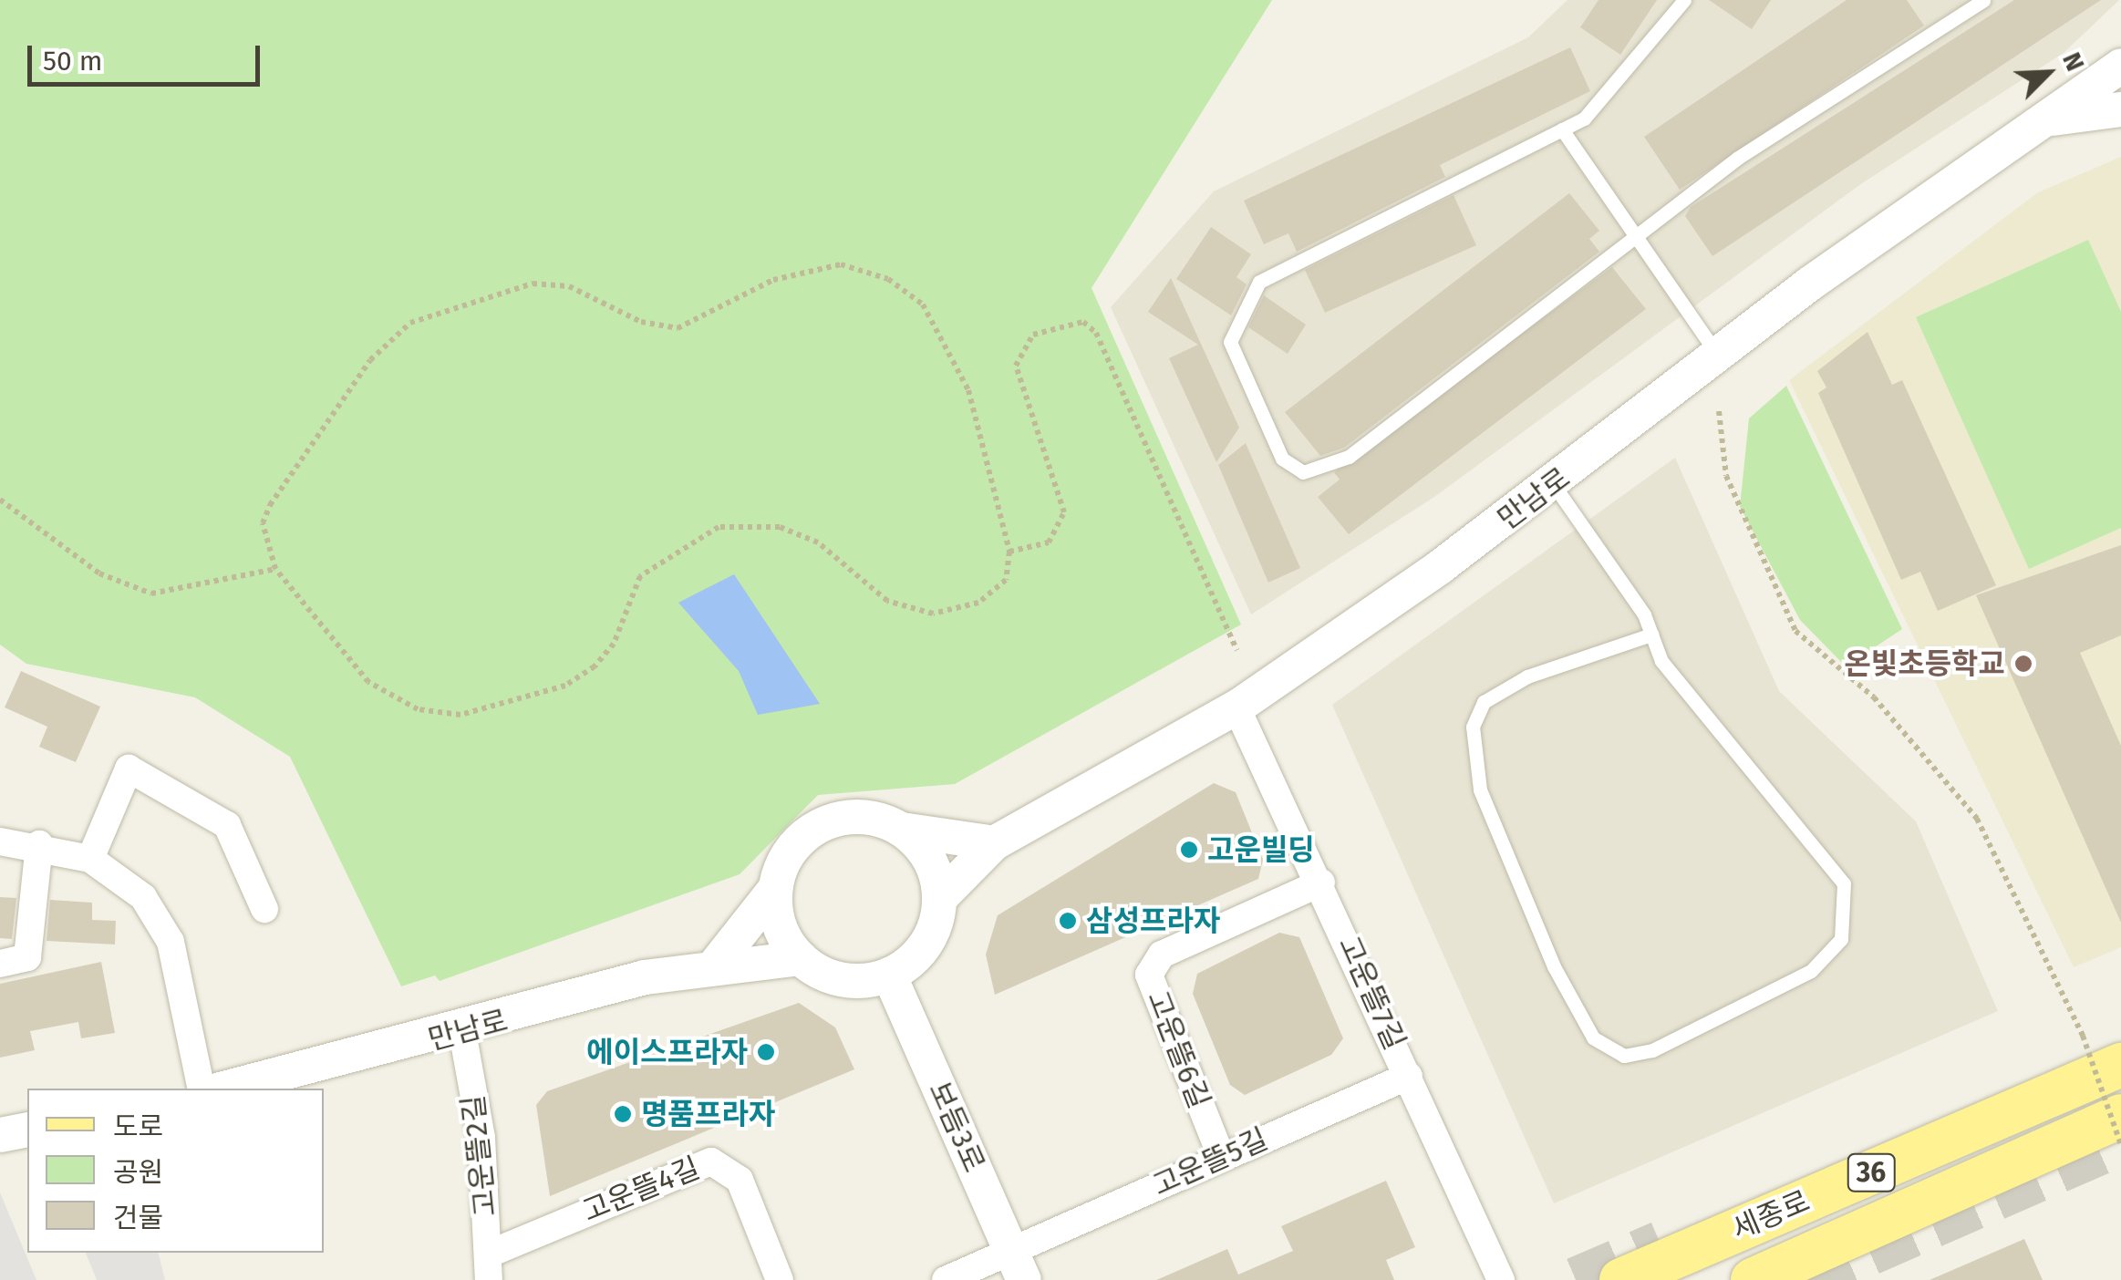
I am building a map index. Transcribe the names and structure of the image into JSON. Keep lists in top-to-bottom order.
{
  "streets": {
    "main road": ["36", "세종로"],
    "street": [
      "만남로",
      "고운뜰7길",
      "고운뜰6길",
      "보듬3로",
      "고운뜰2길",
      "고운뜰5길",
      "고운뜰4길"
    ]
  },
  "crossings": [
    ["만남로", "고운뜰7길"],
    ["만남로", "보듬3로"],
    ["만남로", "고운뜰2길"],
    ["고운뜰7길", "고운뜰6길"],
    ["고운뜰7길", "고운뜰5길"],
    ["고운뜰6길", "고운뜰5길"],
    ["보듬3로", "고운뜰5길"],
    ["고운뜰2길", "고운뜰4길"]
  ],
  "places": [
    "온빛초등학교",
    "고운빌딩",
    "삼성프라자",
    "에이스프라자",
    "명품프라자"
  ],
  "legend": ["도로", "공원", "건물"],
  "scale_bar": "50 m",
  "north": "top right"
}
